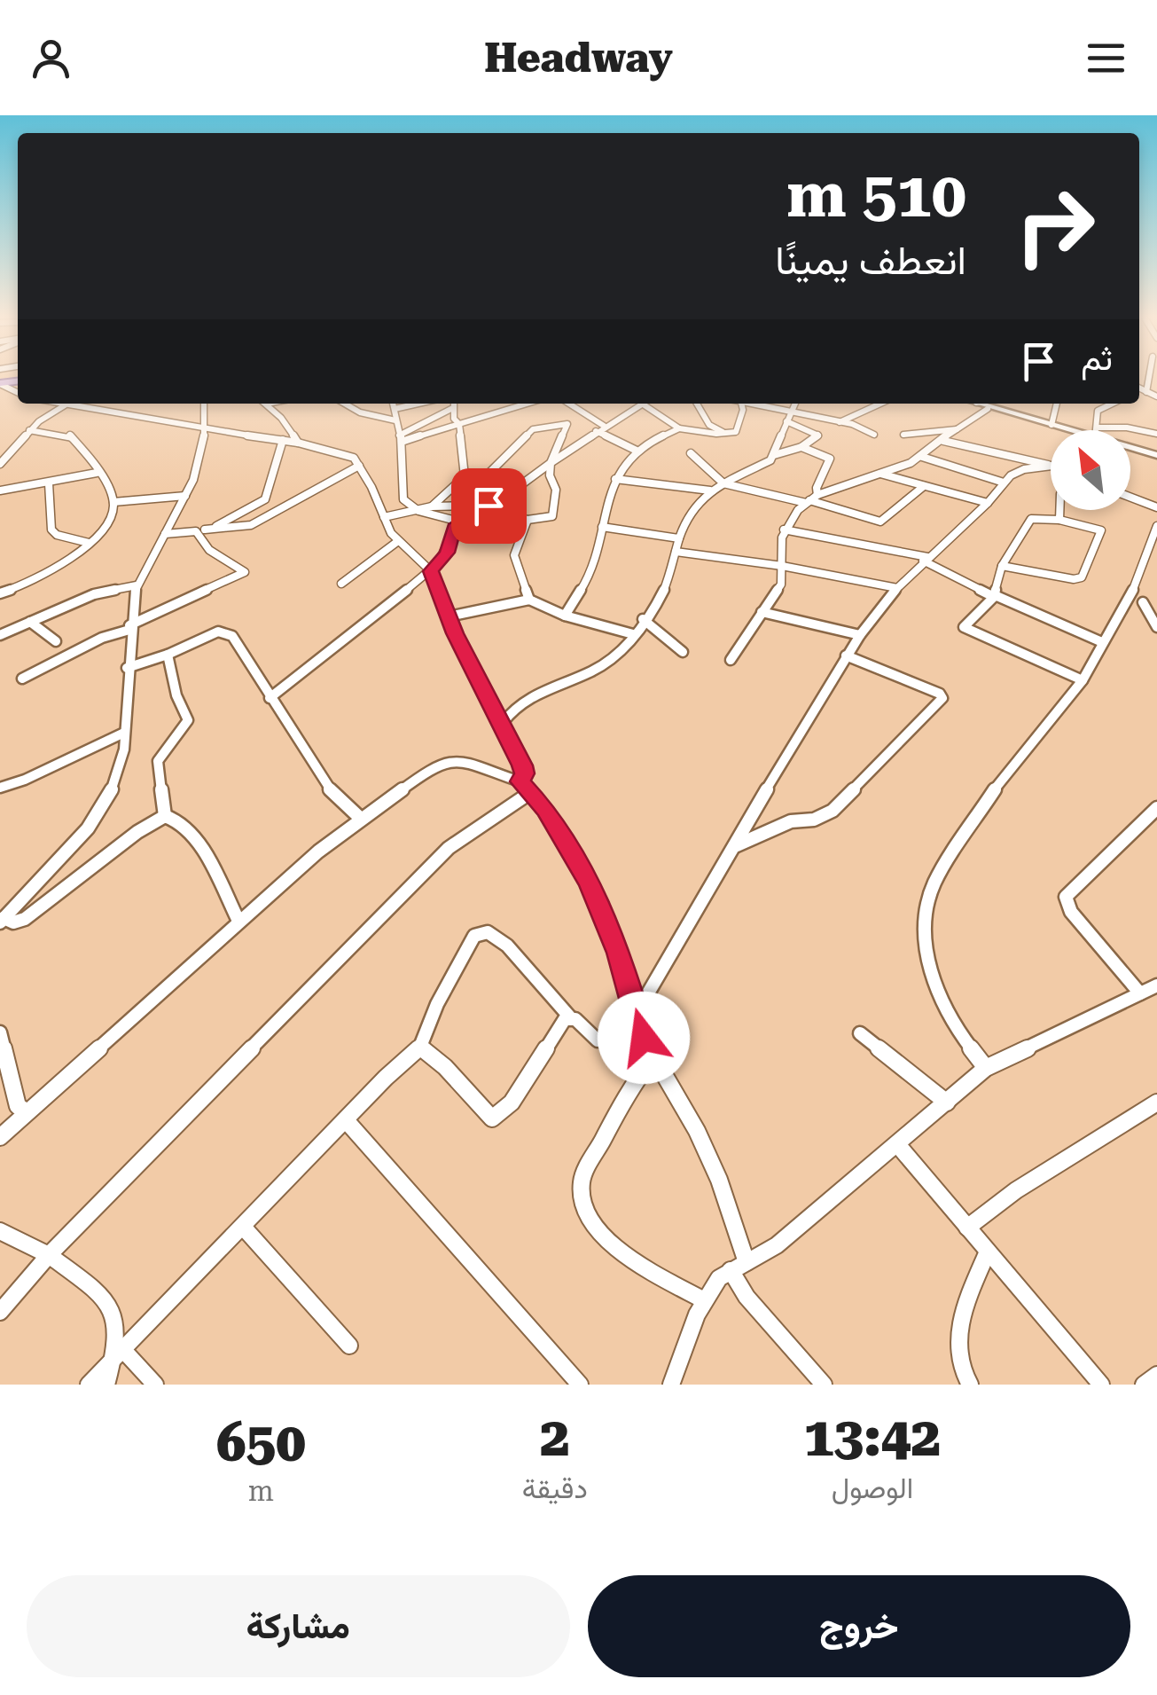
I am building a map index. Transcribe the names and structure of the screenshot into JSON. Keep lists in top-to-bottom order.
{
  "north": "top left",
  "page": {
    "header": "Headway",
    "turn": ["510 m", "انعطف يمينًا"],
    "then": "ثم",
    "eta": [
      "13:42",
      "الوصول",
      "2",
      "دقيقة",
      "650",
      "m"
    ],
    "buttons": ["خروج", "مشاركة"]
  }
}
